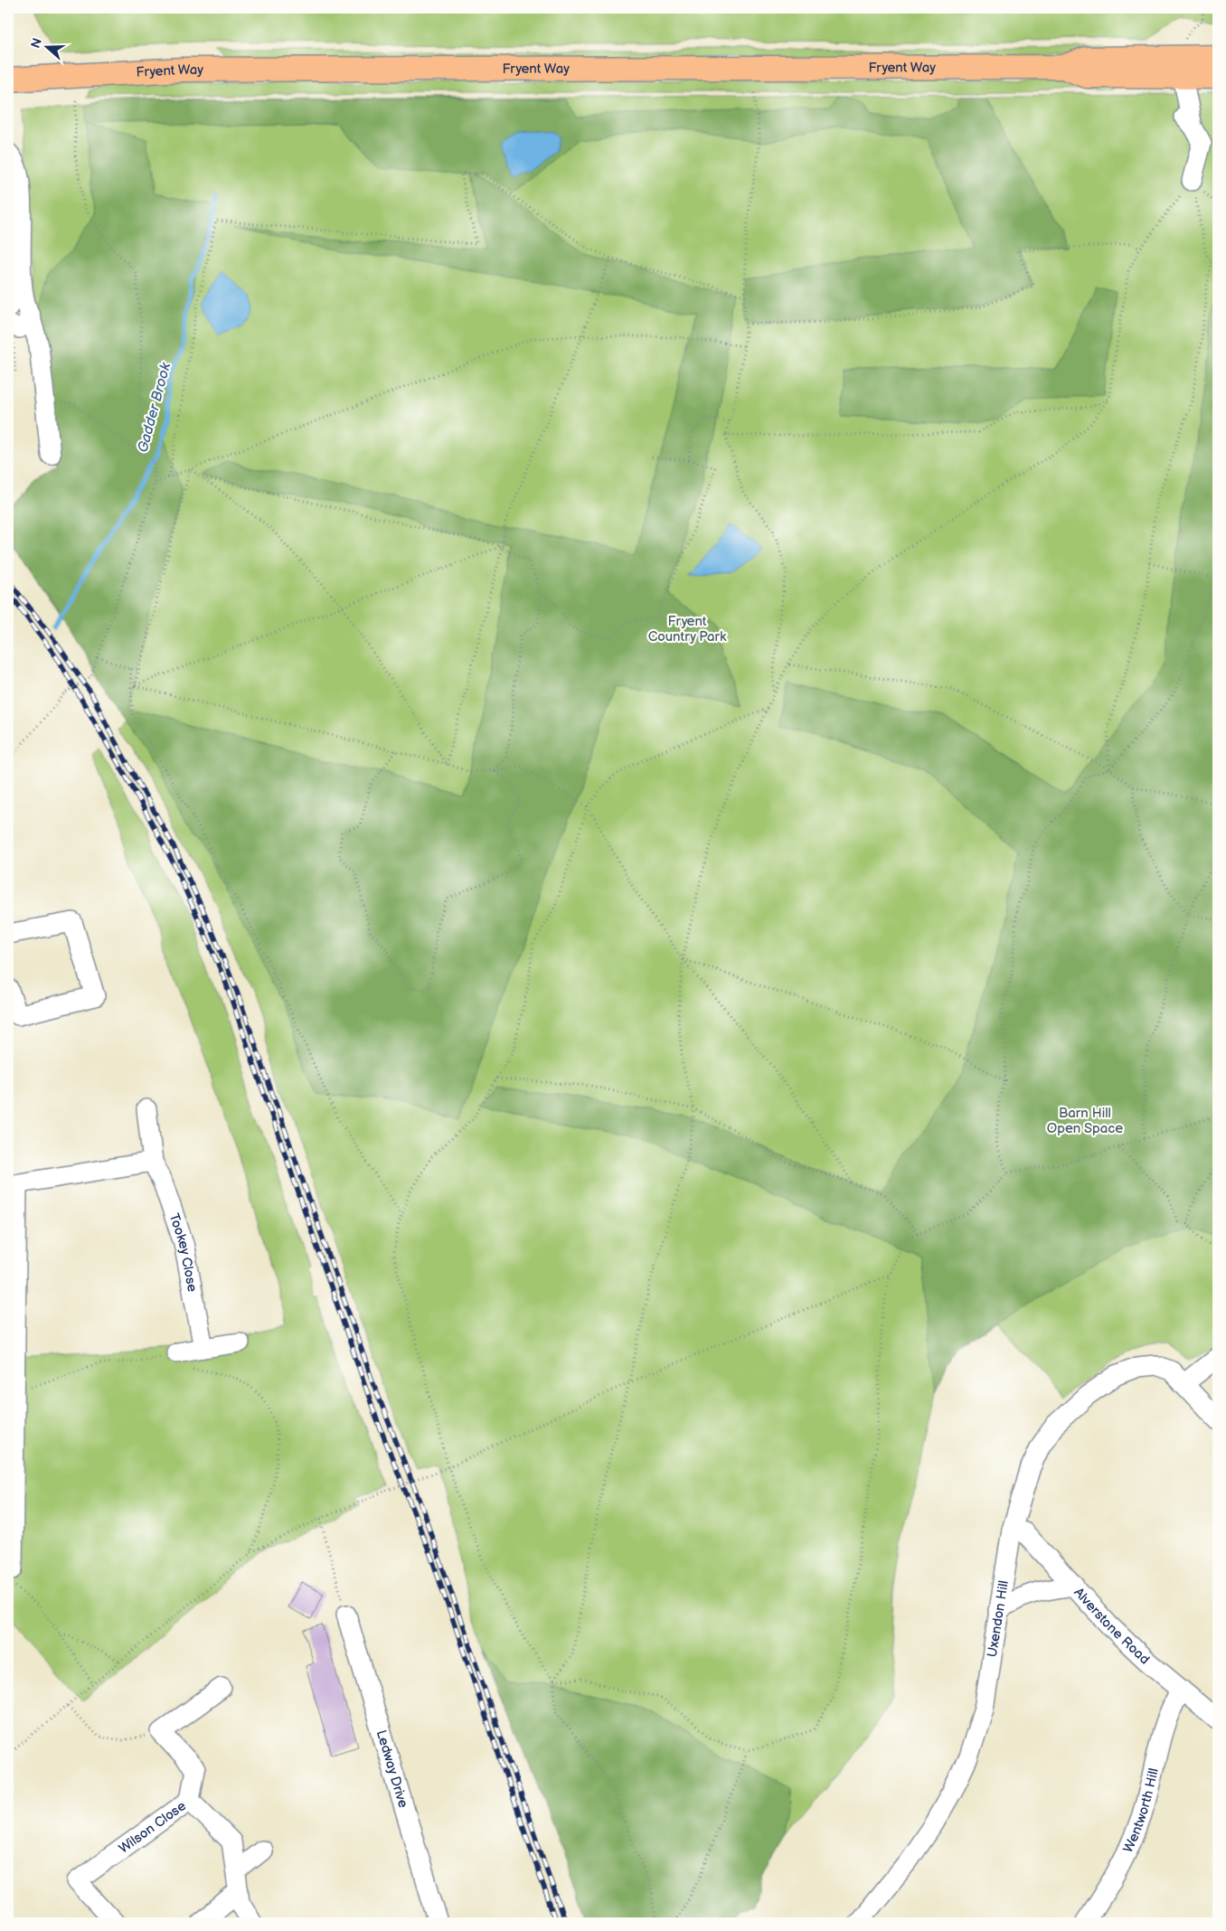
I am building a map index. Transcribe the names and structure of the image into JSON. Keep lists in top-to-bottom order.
{
  "streets": {
    "main road": ["Fryent Way"],
    "street": [
      "Tookey Close",
      "Uxendon Hill",
      "Alverstone Road",
      "Ledway Drive",
      "Wentworth Hill",
      "Wilson Close"
    ]
  },
  "crossings": [
    ["Uxendon Hill", "Alverstone Road"],
    ["Alverstone Road", "Wentworth Hill"]
  ],
  "water": ["Gadder Brook"],
  "parks": ["Fryent Country Park", "Barn Hill Open Space"],
  "north": "left"
}
